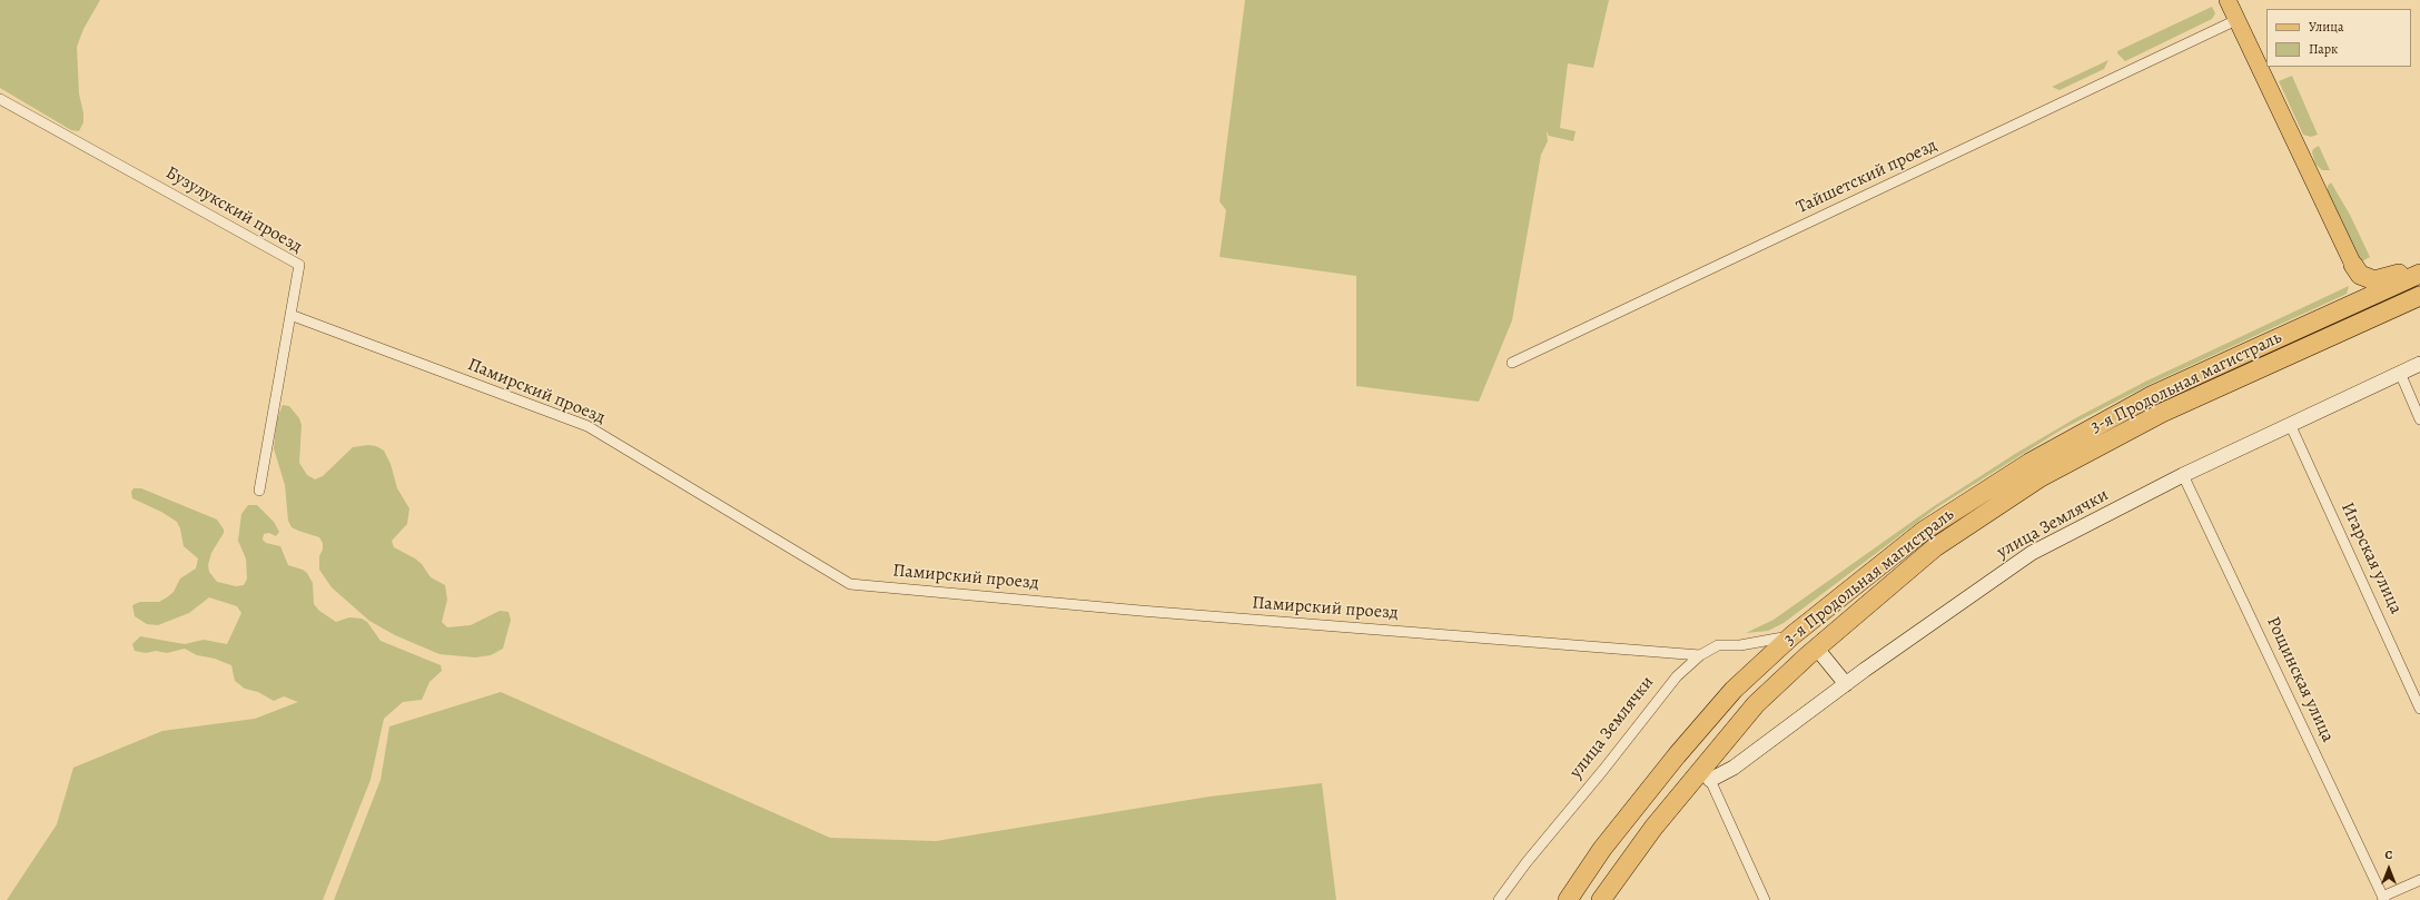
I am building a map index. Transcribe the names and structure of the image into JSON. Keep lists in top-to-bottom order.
{
  "streets": {
    "highway": ["3-я Продольная магистраль"],
    "street": [
      "Тайшетский проезд",
      "Бузулукский проезд",
      "Памирский проезд",
      "улица Землячки",
      "Игарская улица",
      "Рощинская улица"
    ]
  },
  "crossings": [
    ["Бузулукский проезд", "Памирский проезд"],
    ["3-я Продольная магистраль", "улица Землячки"],
    ["Памирский проезд", "улица Землячки"],
    ["улица Землячки", "Игарская улица"],
    ["улица Землячки", "Рощинская улица"]
  ],
  "legend": ["Улица", "Парк"],
  "north": "top"
}
